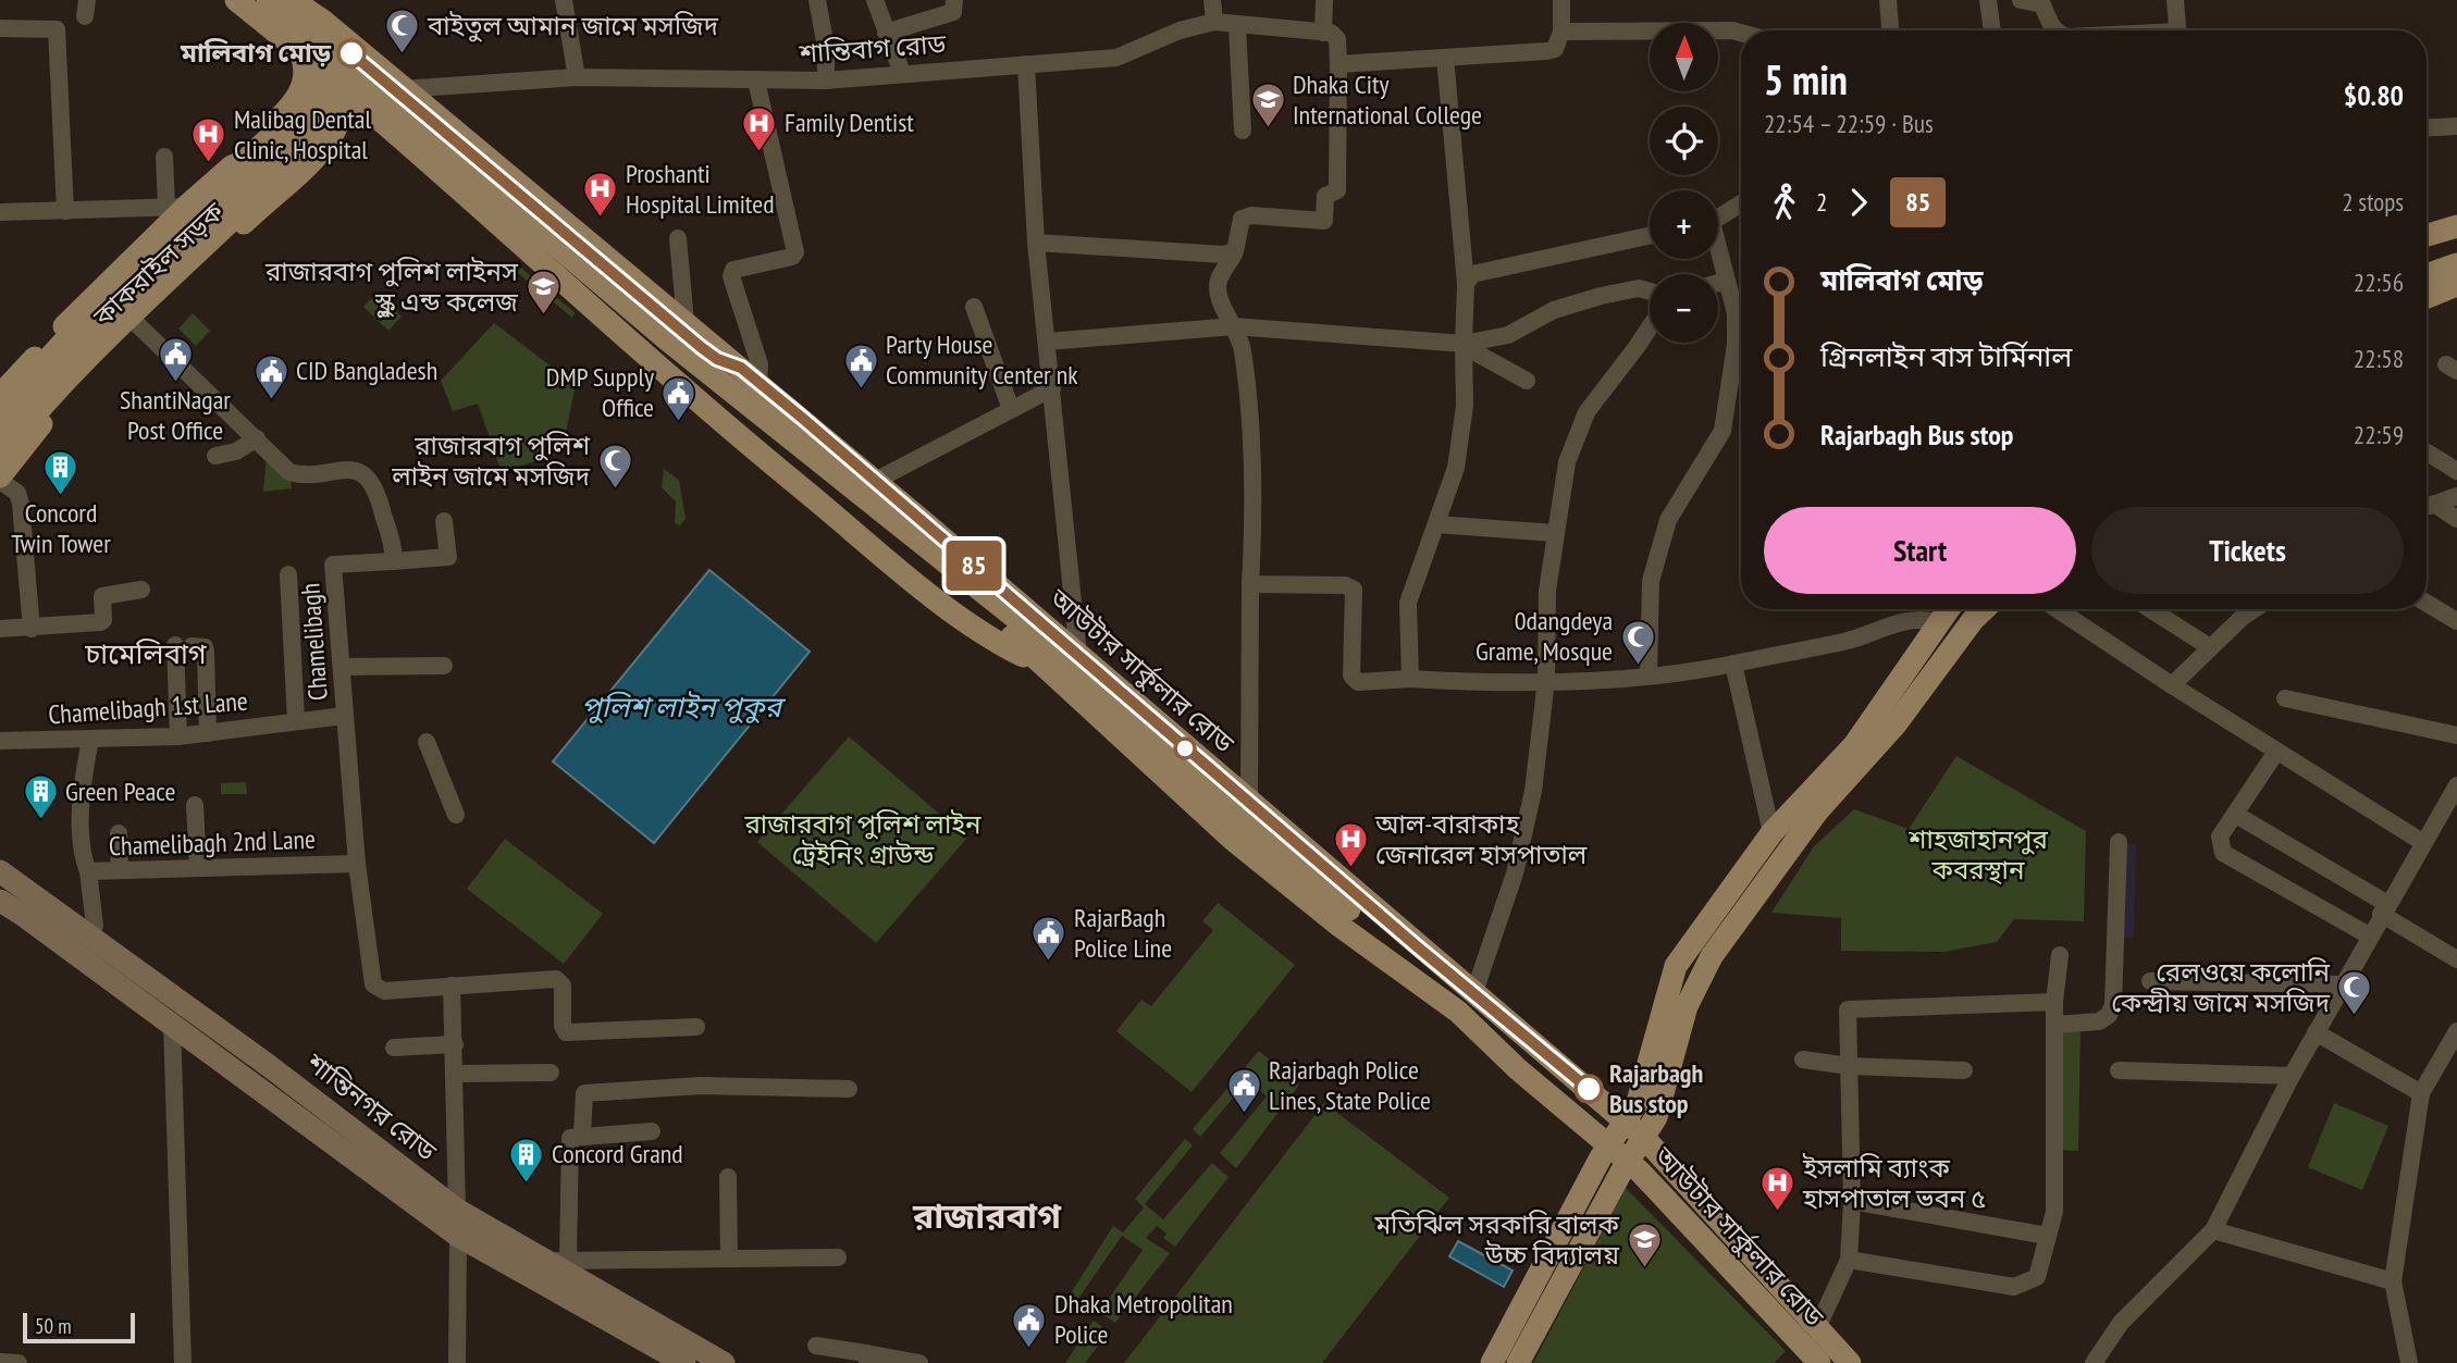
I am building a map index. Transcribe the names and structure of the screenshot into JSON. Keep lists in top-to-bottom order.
{
  "streets": {
    "main road": ["কাকরাইল সড়ক", "আউটার সার্কুলার রোড", "শান্তিনগর রোড"],
    "street": [
      "শান্তিবাগ রোড",
      "Chamelibagh",
      "Chamelibagh 1st Lane",
      "Chamelibagh 2nd Lane"
    ]
  },
  "crossings": [
    ["শান্তিবাগ রোড", "কাকরাইল সড়ক"],
    ["শান্তিবাগ রোড", "আউটার সার্কুলার রোড"],
    ["কাকরাইল সড়ক", "আউটার সার্কুলার রোড"],
    ["Chamelibagh", "Chamelibagh 1st Lane"],
    ["Chamelibagh", "Chamelibagh 2nd Lane"],
    ["Chamelibagh 2nd Lane", "শান্তিনগর রোড"]
  ],
  "districts": ["চামেলিবাগ", "রাজারবাগ"],
  "water": ["পুলিশ লাইন পুকুর"],
  "parks": ["রাজারবাগ পুলিশ লাইন ট্রেইনিং গ্রাউন্ড", "শাহজাহানপুর কবরস্থান"],
  "places": {
    "other": ["মালিবাগ মোড়", "Rajarbagh Bus stop"],
    "mosque": [
      "বাইতুল আমান জামে মসজিদ",
      "রাজারবাগ পুলিশ লাইন জামে মসজিদ",
      "0dangdeya Grame, Mosque",
      "রেলওয়ে কলোনি কেন্দ্রীয় জামে মসজিদ"
    ],
    "school or university": ["Dhaka City International College", "রাজারবাগ পুলিশ লাইনস স্কুল এন্ড কলেজ", "মতিঝিল সরকারি বালক উচ্চ বিদ্যালয়"],
    "hospital": [
      "Family Dentist",
      "Malibag Dental Clinic, Hospital",
      "Proshanti Hospital Limited",
      "আল-বারাকাহ জেনারেল হাসপাতাল",
      "ইসলামি ব্যাংক হাসপাতাল ভবন ৫"
    ],
    "public building": [
      "ShantiNagar Post Office",
      "Party House Community Center nk",
      "CID Bangladesh",
      "DMP Supply Office",
      "RajarBagh Police Line",
      "Rajarbagh Police Lines, State Police",
      "Dhaka Metropolitan Police"
    ],
    "building": ["Concord Twin Tower", "Green Peace", "Concord Grand"]
  },
  "lines": ["bus line 85"],
  "scale_bar": "50 m",
  "north": "top",
  "page": {
    "on_map": "85",
    "map_buttons": ["+", "−"],
    "heading": ["5 min", "22:54 – 22:59 · Bus", "$0.80"],
    "legs": ["2", "85", "2 stops"],
    "list": [
      {
        "name": "মালিবাগ মোড়",
        "value": "22:56"
      },
      {
        "name": "গ্রিনলাইন বাস টার্মিনাল",
        "value": "22:58"
      },
      {
        "name": "Rajarbagh Bus stop",
        "value": "22:59"
      }
    ],
    "buttons": ["Start", "Tickets"],
    "scale": "50 m"
  }
}
